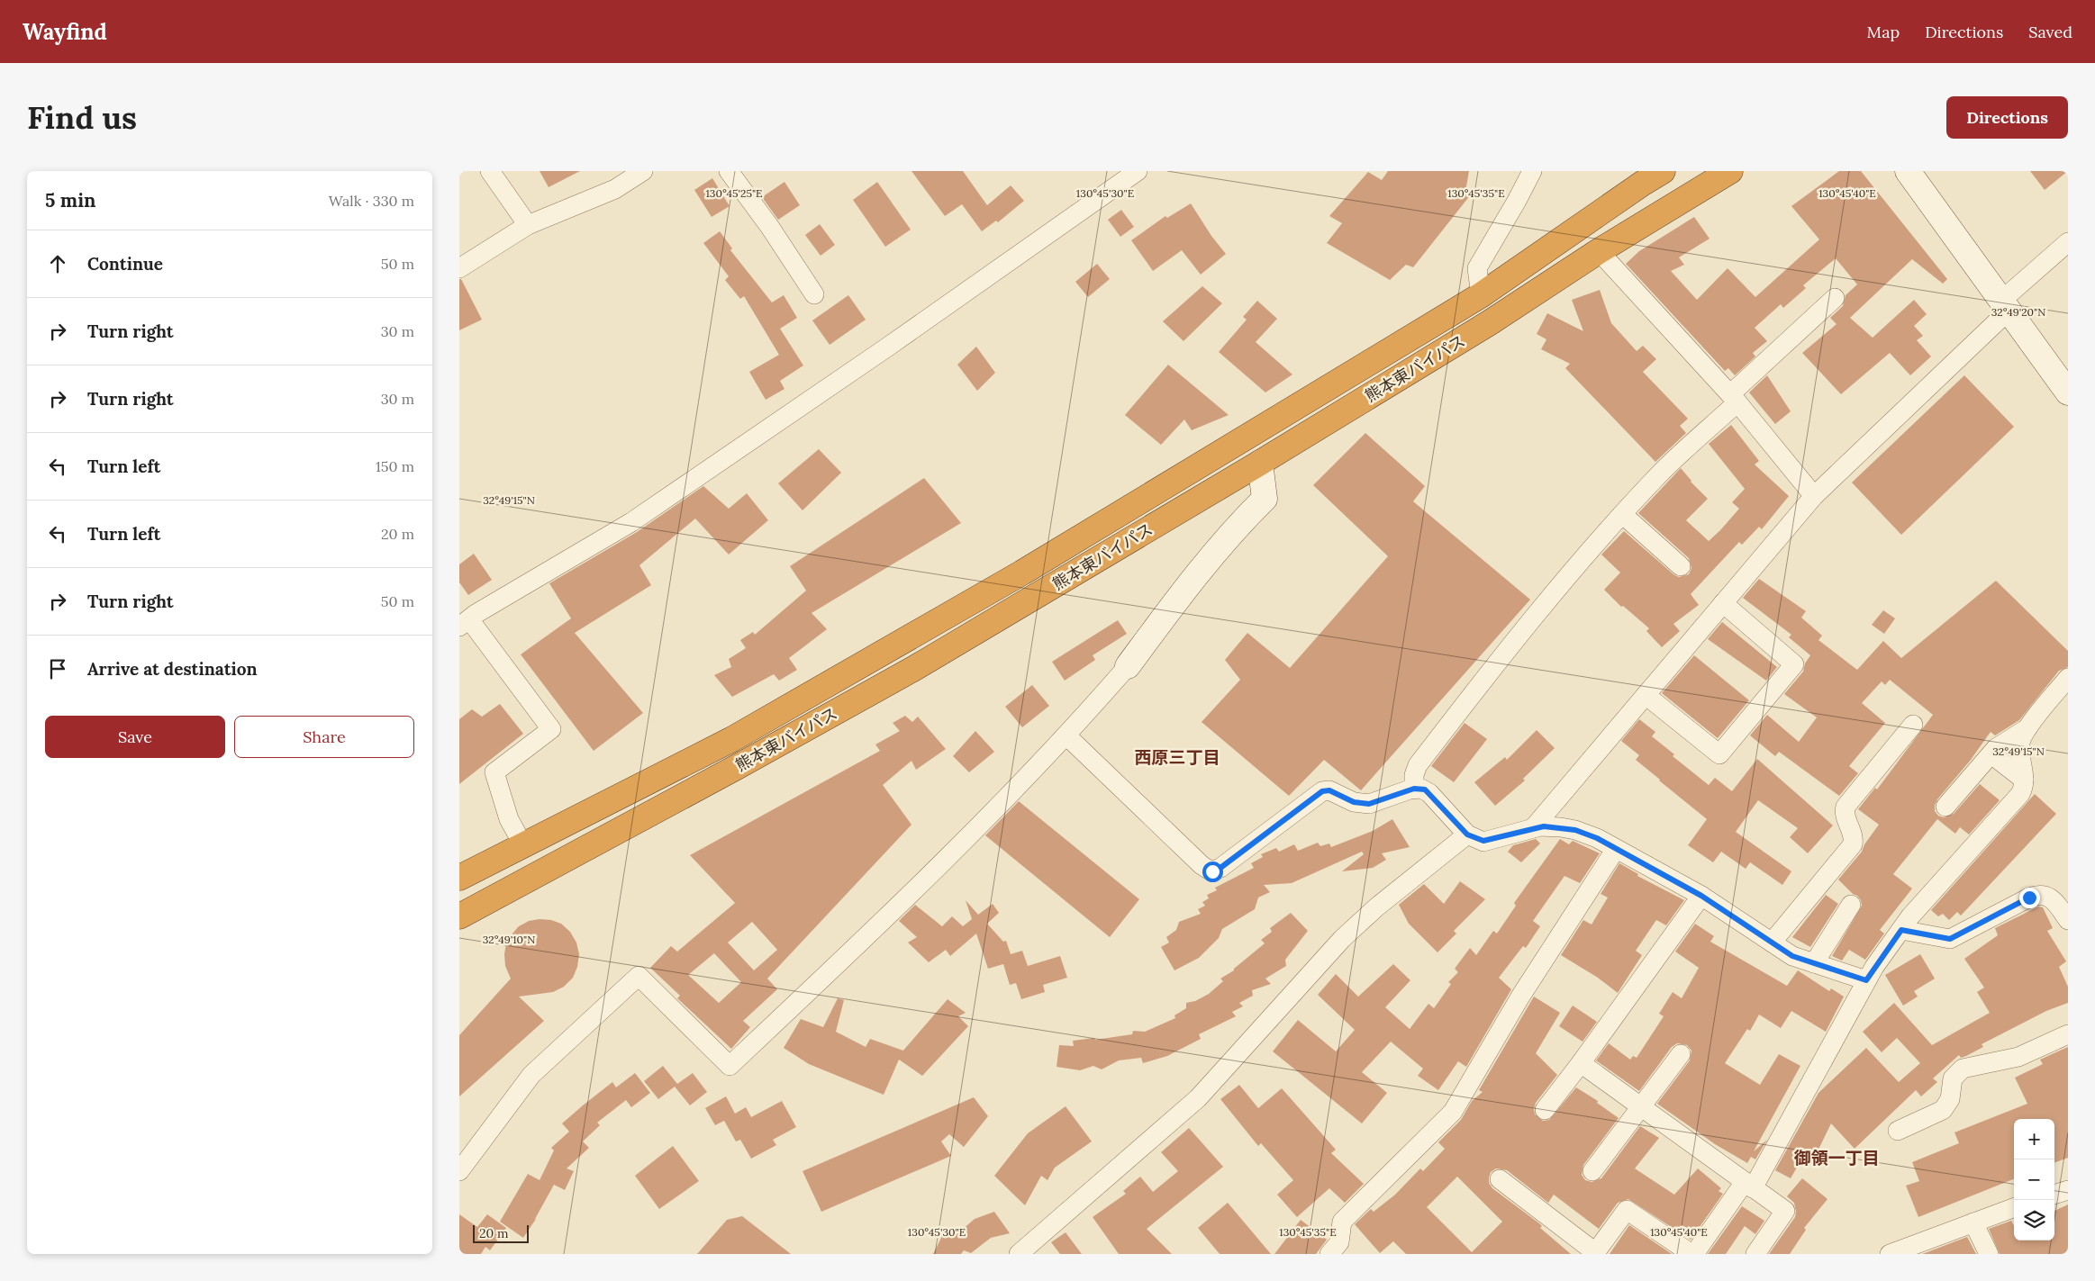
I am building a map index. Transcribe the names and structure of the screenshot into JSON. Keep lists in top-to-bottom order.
{
  "streets": {
    "highway": ["熊本東バイパス"]
  },
  "districts": ["西原三丁目", "御領一丁目"],
  "scale_bar": "20 m",
  "page": {
    "header": "Wayfind",
    "nav": ["Map", "Directions", "Saved"],
    "buttons": [
      "Directions",
      ["Save", "Share"]
    ],
    "title": "Find us",
    "heading": ["5 min", "Walk · 330 m"],
    "list": [
      ["Continue", "50 m"],
      ["Turn right", "30 m"],
      ["Turn right", "30 m"],
      ["Turn left", "150 m"],
      ["Turn left", "20 m"],
      ["Turn right", "50 m"],
      "Arrive at destination"
    ],
    "map_buttons": ["+", "−"],
    "scale": "20 m"
  },
  "coordinates": [
    "130°45'25\"E",
    "130°45'30\"E",
    "130°45'35\"E",
    "130°45'40\"E",
    "32°49'20\"N",
    "32°49'15\"N",
    "32°49'10\"N"
  ]
}
